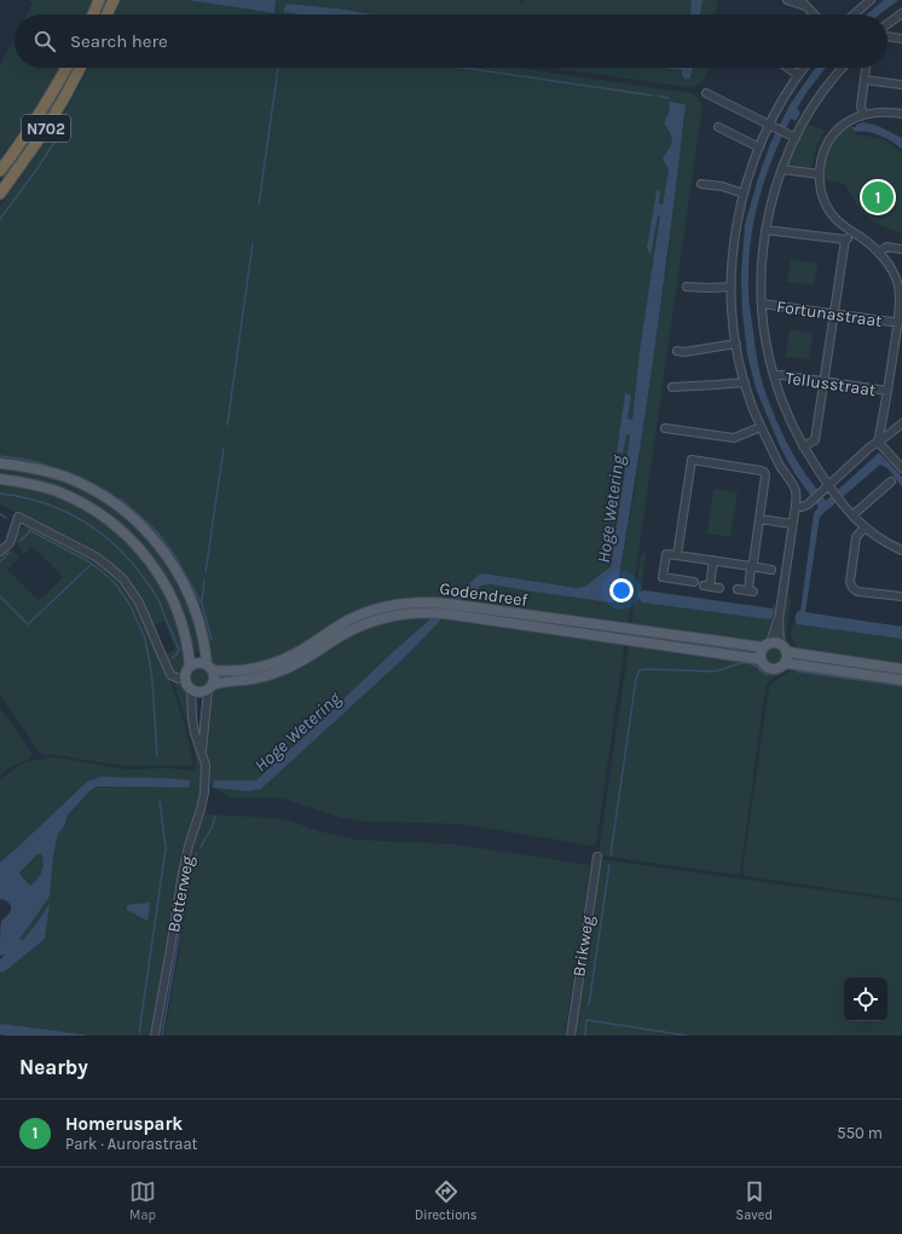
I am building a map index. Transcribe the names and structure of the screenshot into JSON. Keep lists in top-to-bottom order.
{
  "streets": {
    "highway": ["N702"],
    "main road": ["Godendreef"],
    "street": [
      "Fortunastraat",
      "Tellusstraat",
      "Botterweg",
      "Brikweg"
    ]
  },
  "crossings": [
    ["Godendreef", "Botterweg"]
  ],
  "water": ["Hoge Wetering"],
  "page": {
    "search": "Search here",
    "pins": "1",
    "heading": "Nearby",
    "list": [
      {
        "mark": "1",
        "name": "Homeruspark",
        "note": "Park · Aurorastraat",
        "value": "550 m"
      }
    ],
    "nav": ["Map", "Directions", "Saved"]
  }
}
